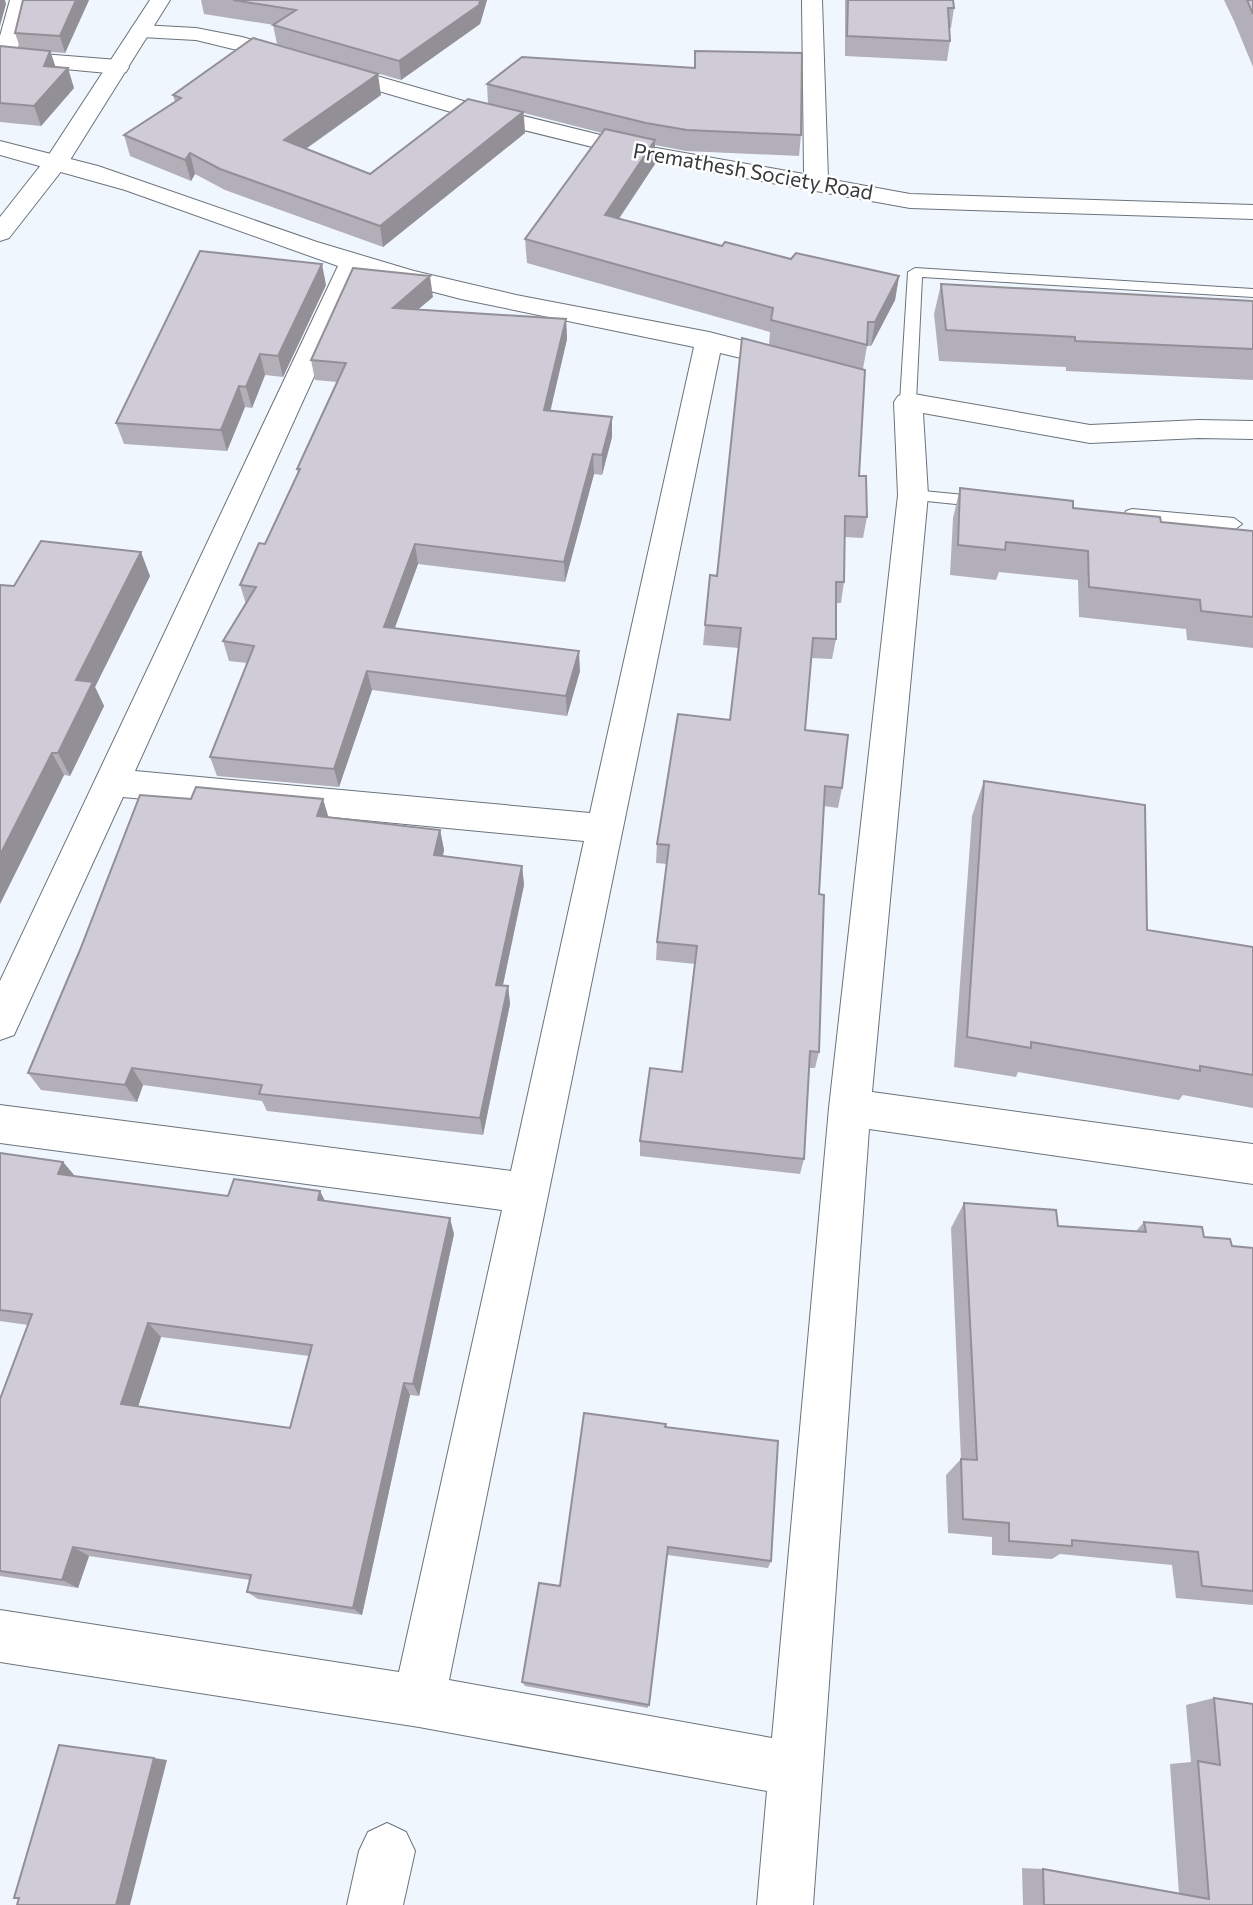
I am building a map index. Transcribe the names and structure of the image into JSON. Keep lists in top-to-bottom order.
{
  "streets": {
    "street": ["Premathesh Society Road"]
  }
}
